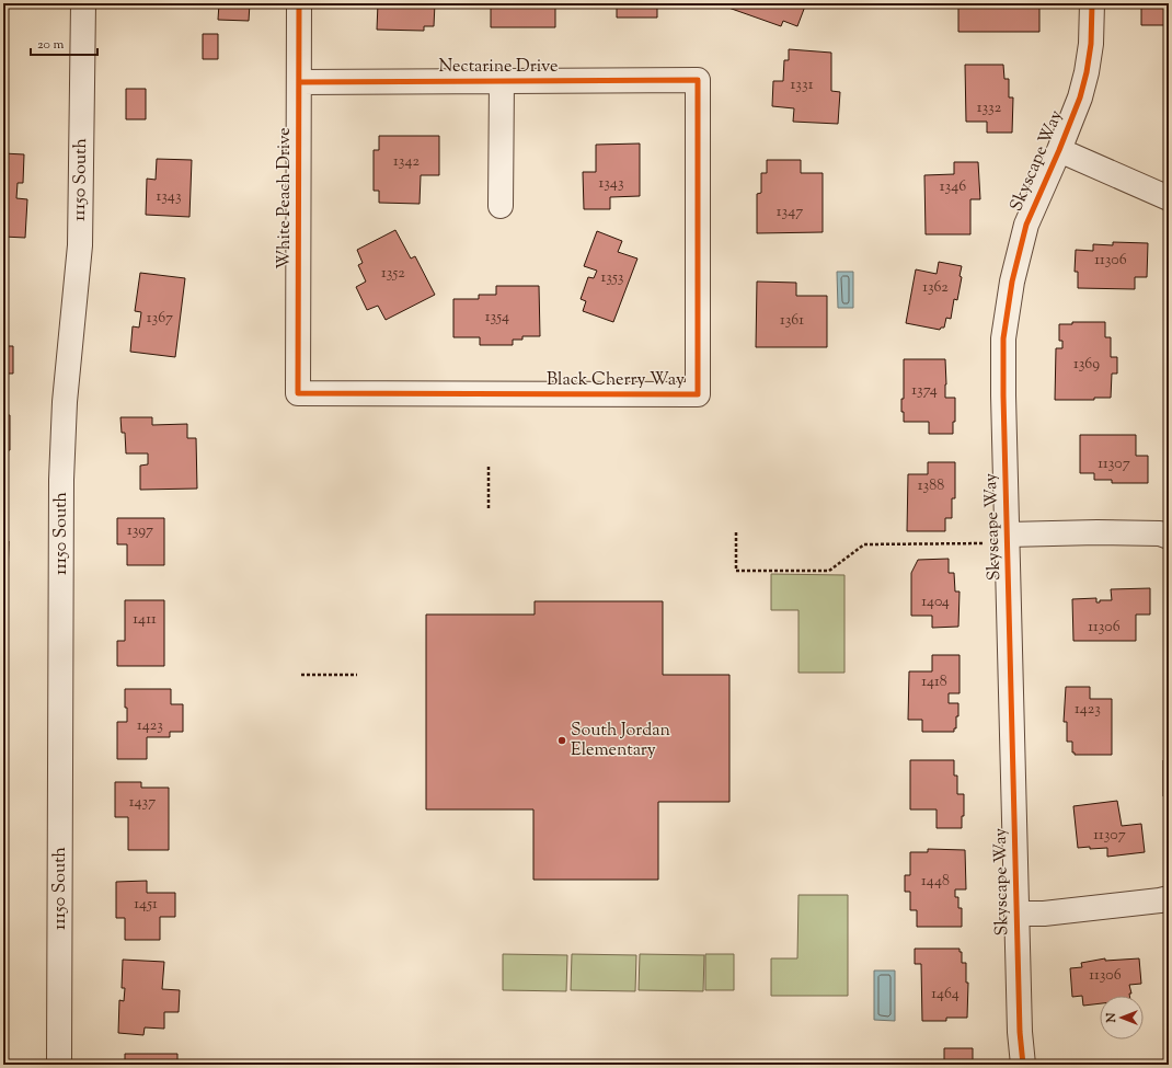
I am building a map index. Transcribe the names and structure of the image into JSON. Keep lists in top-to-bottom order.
{
  "streets": {
    "street": [
      "Nectarine Drive",
      "Skyscape Way",
      "11150 South",
      "White Peach Drive",
      "Black Cherry Way"
    ]
  },
  "crossings": [
    ["Nectarine Drive", "White Peach Drive"],
    ["Nectarine Drive", "Black Cherry Way"],
    ["White Peach Drive", "Black Cherry Way"]
  ],
  "places": ["South Jordan Elementary"],
  "house_numbers": [
    "1331",
    "1332",
    "1342",
    "1343",
    "1346",
    "1343",
    "1347",
    "11306",
    "1352",
    "1353",
    "1362",
    "1354",
    "1367",
    "1361",
    "1369",
    "1374",
    "11307",
    "1388",
    "1397",
    "1404",
    "1411",
    "11306",
    "1418",
    "1423",
    "1423",
    "1437",
    "11307",
    "1448",
    "1451",
    "11306",
    "1464"
  ],
  "scale_bar": "20 m",
  "north": "left"
}
